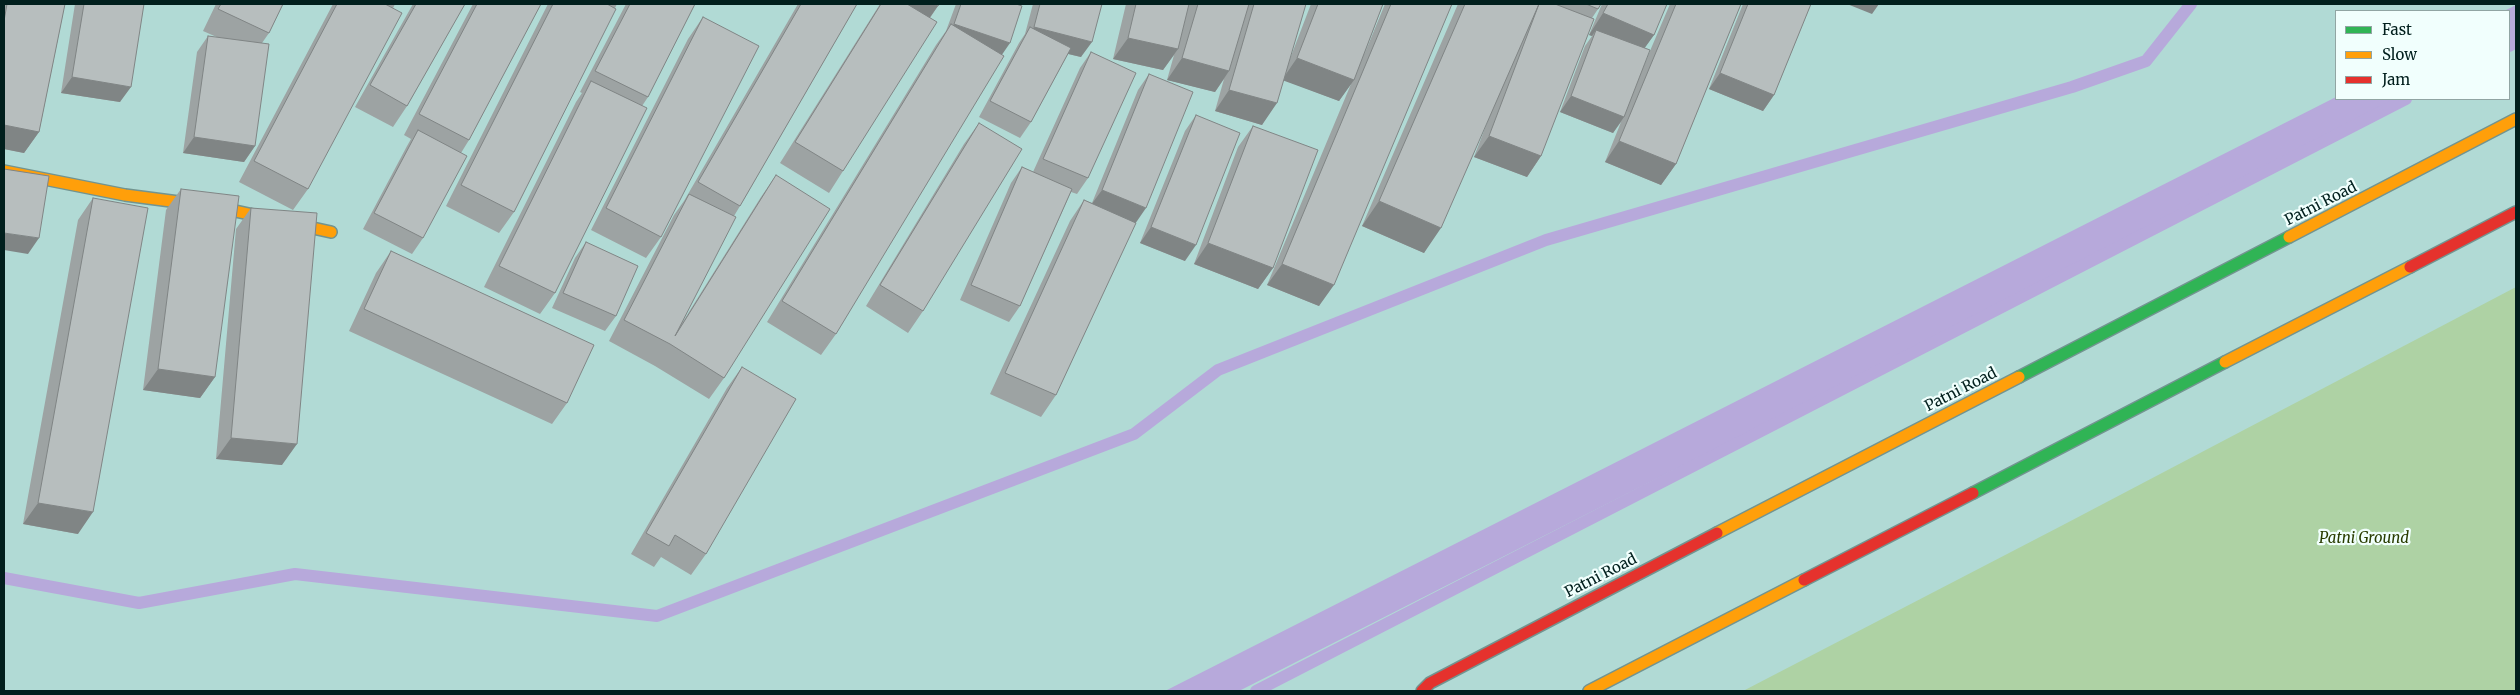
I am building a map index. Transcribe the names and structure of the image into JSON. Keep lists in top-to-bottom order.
{
  "streets": {
    "main road": ["Patni Road"]
  },
  "parks": ["Patni Ground"],
  "legend": ["Fast", "Slow", "Jam"]
}
